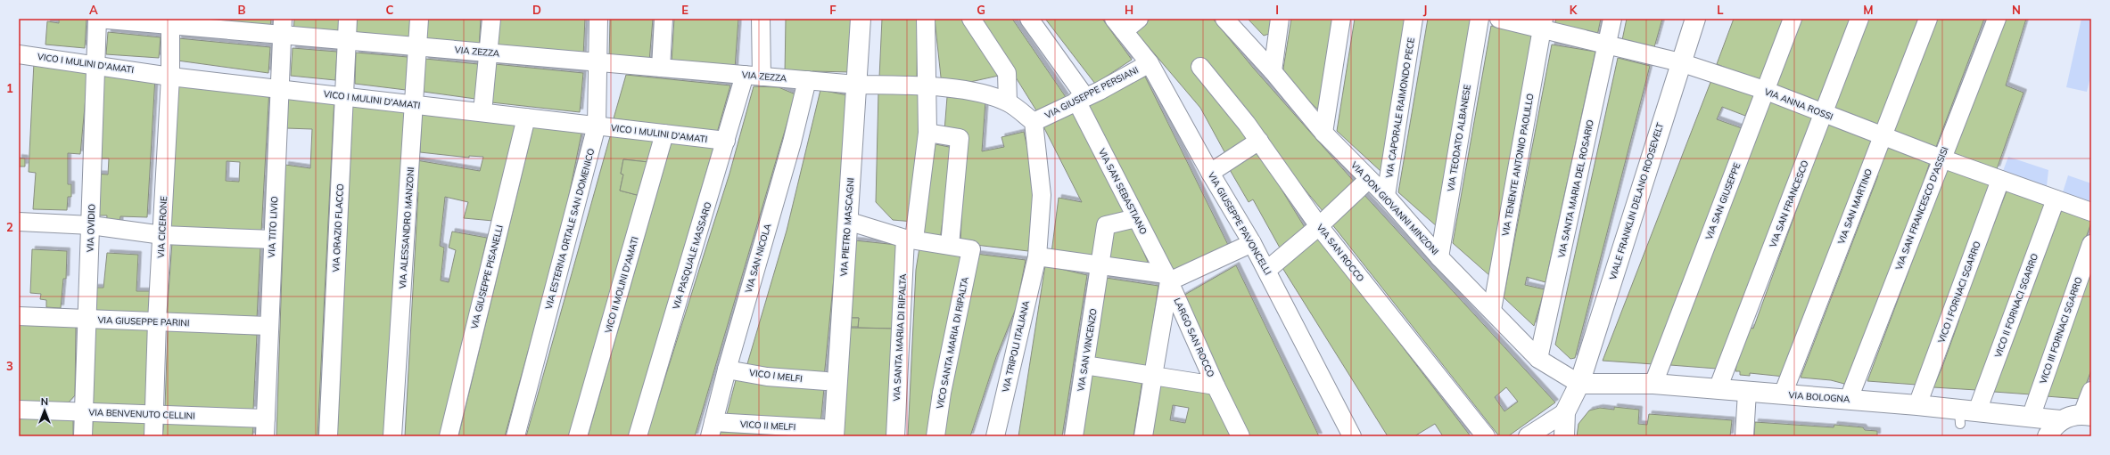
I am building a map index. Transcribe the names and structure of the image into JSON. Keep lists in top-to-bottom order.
{
  "streets": {
    "street": [
      "VIA ZEZZA",
      "VICO I MULINI D'AMATI",
      "VIA GIUSEPPE PERSIANI",
      "VIA ANNA ROSSI",
      "VIA CAPORALE RAIMONDO PECE",
      "VIA TEODATO ALBANESE",
      "VIA TENENTE ANTONIO PAOLILLO",
      "VIA SANTA MARIA DEL ROSARIO",
      "VIA SAN SEBASTIANO",
      "VIALE FRANKLIN DELANO ROOSEVELT",
      "VIA SAN GIUSEPPE",
      "VIA SAN FRANCESCO",
      "VIA SAN MARTINO",
      "VIA DON GIOVANNI MINZONI",
      "VIA SAN FRANCESCO D'ASSISI",
      "VIA GIUSEPPE PAVONCELLI",
      "VIA CICERONE",
      "VIA TITO LIVIO",
      "VIA PIETRO MASCAGNI",
      "VIA OVIDIO",
      "VIA ORAZIO FLACCO",
      "VIA ALESSANDRO MANZONI",
      "VIA ESTERNA ORTALE SAN DOMENICO",
      "VIA SAN ROCCO",
      "VIA PASQUALE MASSARO",
      "VIA SAN NICOLA",
      "VIA GIUSEPPE PISANELLI",
      "VICO II MOLINI D'AMATI",
      "VICO I FORNACI SGARRO",
      "VICO II FORNACI SGARRO",
      "VIA GIUSEPPE PARINI",
      "VICO III FORNACI SGARRO",
      "VIA SANTA MARIA DI RIPALTA",
      "LARGO SAN ROCCO",
      "VICO SANTA MARIA DI RIPALTA",
      "VIA TRIPOLI ITALIANA",
      "VIA SAN VINCENZO",
      "VICO I MELFI",
      "VIA BOLOGNA",
      "VIA BENVENUTO CELLINI",
      "VICO II MELFI"
    ]
  },
  "crossings": [
    ["VIA ZEZZA", "VIA GIUSEPPE PERSIANI"],
    ["VIA ZEZZA", "VIA CICERONE"],
    ["VIA ZEZZA", "VIA TITO LIVIO"],
    ["VIA ZEZZA", "VIA PIETRO MASCAGNI"],
    ["VIA ZEZZA", "VIA OVIDIO"],
    ["VIA ZEZZA", "VIA ORAZIO FLACCO"],
    ["VIA ZEZZA", "VIA ALESSANDRO MANZONI"],
    ["VIA ZEZZA", "VIA ESTERNA ORTALE SAN DOMENICO"],
    ["VIA ZEZZA", "VIA PASQUALE MASSARO"],
    ["VIA ZEZZA", "VIA SAN NICOLA"],
    ["VIA ZEZZA", "VIA SANTA MARIA DI RIPALTA"],
    ["VIA ZEZZA", "VIA TRIPOLI ITALIANA"],
    ["VICO I MULINI D'AMATI", "VIA CICERONE"],
    ["VICO I MULINI D'AMATI", "VIA TITO LIVIO"],
    ["VICO I MULINI D'AMATI", "VIA OVIDIO"],
    ["VICO I MULINI D'AMATI", "VIA ORAZIO FLACCO"],
    ["VICO I MULINI D'AMATI", "VIA ALESSANDRO MANZONI"],
    ["VICO I MULINI D'AMATI", "VIA ESTERNA ORTALE SAN DOMENICO"],
    ["VICO I MULINI D'AMATI", "VIA PASQUALE MASSARO"],
    ["VICO I MULINI D'AMATI", "VIA GIUSEPPE PISANELLI"],
    ["VICO I MULINI D'AMATI", "VICO II MOLINI D'AMATI"],
    ["VIA GIUSEPPE PERSIANI", "VIA SAN SEBASTIANO"],
    ["VIA GIUSEPPE PERSIANI", "VIA GIUSEPPE PAVONCELLI"],
    ["VIA GIUSEPPE PERSIANI", "VIA TRIPOLI ITALIANA"],
    ["VIA ANNA ROSSI", "VIA TENENTE ANTONIO PAOLILLO"],
    ["VIA ANNA ROSSI", "VIA SANTA MARIA DEL ROSARIO"],
    ["VIA ANNA ROSSI", "VIALE FRANKLIN DELANO ROOSEVELT"],
    ["VIA ANNA ROSSI", "VIA SAN GIUSEPPE"],
    ["VIA ANNA ROSSI", "VIA SAN FRANCESCO"],
    ["VIA ANNA ROSSI", "VIA SAN MARTINO"],
    ["VIA ANNA ROSSI", "VIA SAN FRANCESCO D'ASSISI"],
    ["VIA ANNA ROSSI", "VICO I FORNACI SGARRO"],
    ["VIA ANNA ROSSI", "VICO II FORNACI SGARRO"],
    ["VIA CAPORALE RAIMONDO PECE", "VIA DON GIOVANNI MINZONI"],
    ["VIA TEODATO ALBANESE", "VIA DON GIOVANNI MINZONI"],
    ["VIA TENENTE ANTONIO PAOLILLO", "VIA DON GIOVANNI MINZONI"],
    ["VIA SANTA MARIA DEL ROSARIO", "VIA DON GIOVANNI MINZONI"],
    ["VIA SAN SEBASTIANO", "LARGO SAN ROCCO"],
    ["VIA SAN SEBASTIANO", "VIA SAN VINCENZO"],
    ["VIALE FRANKLIN DELANO ROOSEVELT", "VIA DON GIOVANNI MINZONI"],
    ["VIALE FRANKLIN DELANO ROOSEVELT", "VIA BOLOGNA"],
    ["VIA SAN GIUSEPPE", "VIA BOLOGNA"],
    ["VIA SAN FRANCESCO", "VIA BOLOGNA"],
    ["VIA SAN MARTINO", "VIA BOLOGNA"],
    ["VIA DON GIOVANNI MINZONI", "VIA BOLOGNA"],
    ["VIA SAN FRANCESCO D'ASSISI", "VIA BOLOGNA"],
    ["VIA CICERONE", "VIA GIUSEPPE PARINI"],
    ["VIA CICERONE", "VIA BENVENUTO CELLINI"],
    ["VIA TITO LIVIO", "VIA GIUSEPPE PARINI"],
    ["VIA TITO LIVIO", "VIA BENVENUTO CELLINI"],
    ["VIA PIETRO MASCAGNI", "VICO II MELFI"],
    ["VIA OVIDIO", "VIA GIUSEPPE PARINI"],
    ["VIA OVIDIO", "VIA BENVENUTO CELLINI"],
    ["VIA SAN NICOLA", "VICO I MELFI"],
    ["VIA SAN NICOLA", "VICO II MELFI"],
    ["VICO I FORNACI SGARRO", "VIA BOLOGNA"],
    ["VICO II FORNACI SGARRO", "VIA BOLOGNA"],
    ["VICO III FORNACI SGARRO", "VIA BOLOGNA"]
  ],
  "north": "top",
  "grid": {
    "columns": [
      "A",
      "B",
      "C",
      "D",
      "E",
      "F",
      "G",
      "H",
      "I",
      "J",
      "K",
      "L",
      "M",
      "N"
    ],
    "rows": ["1", "2", "3"]
  }
}
